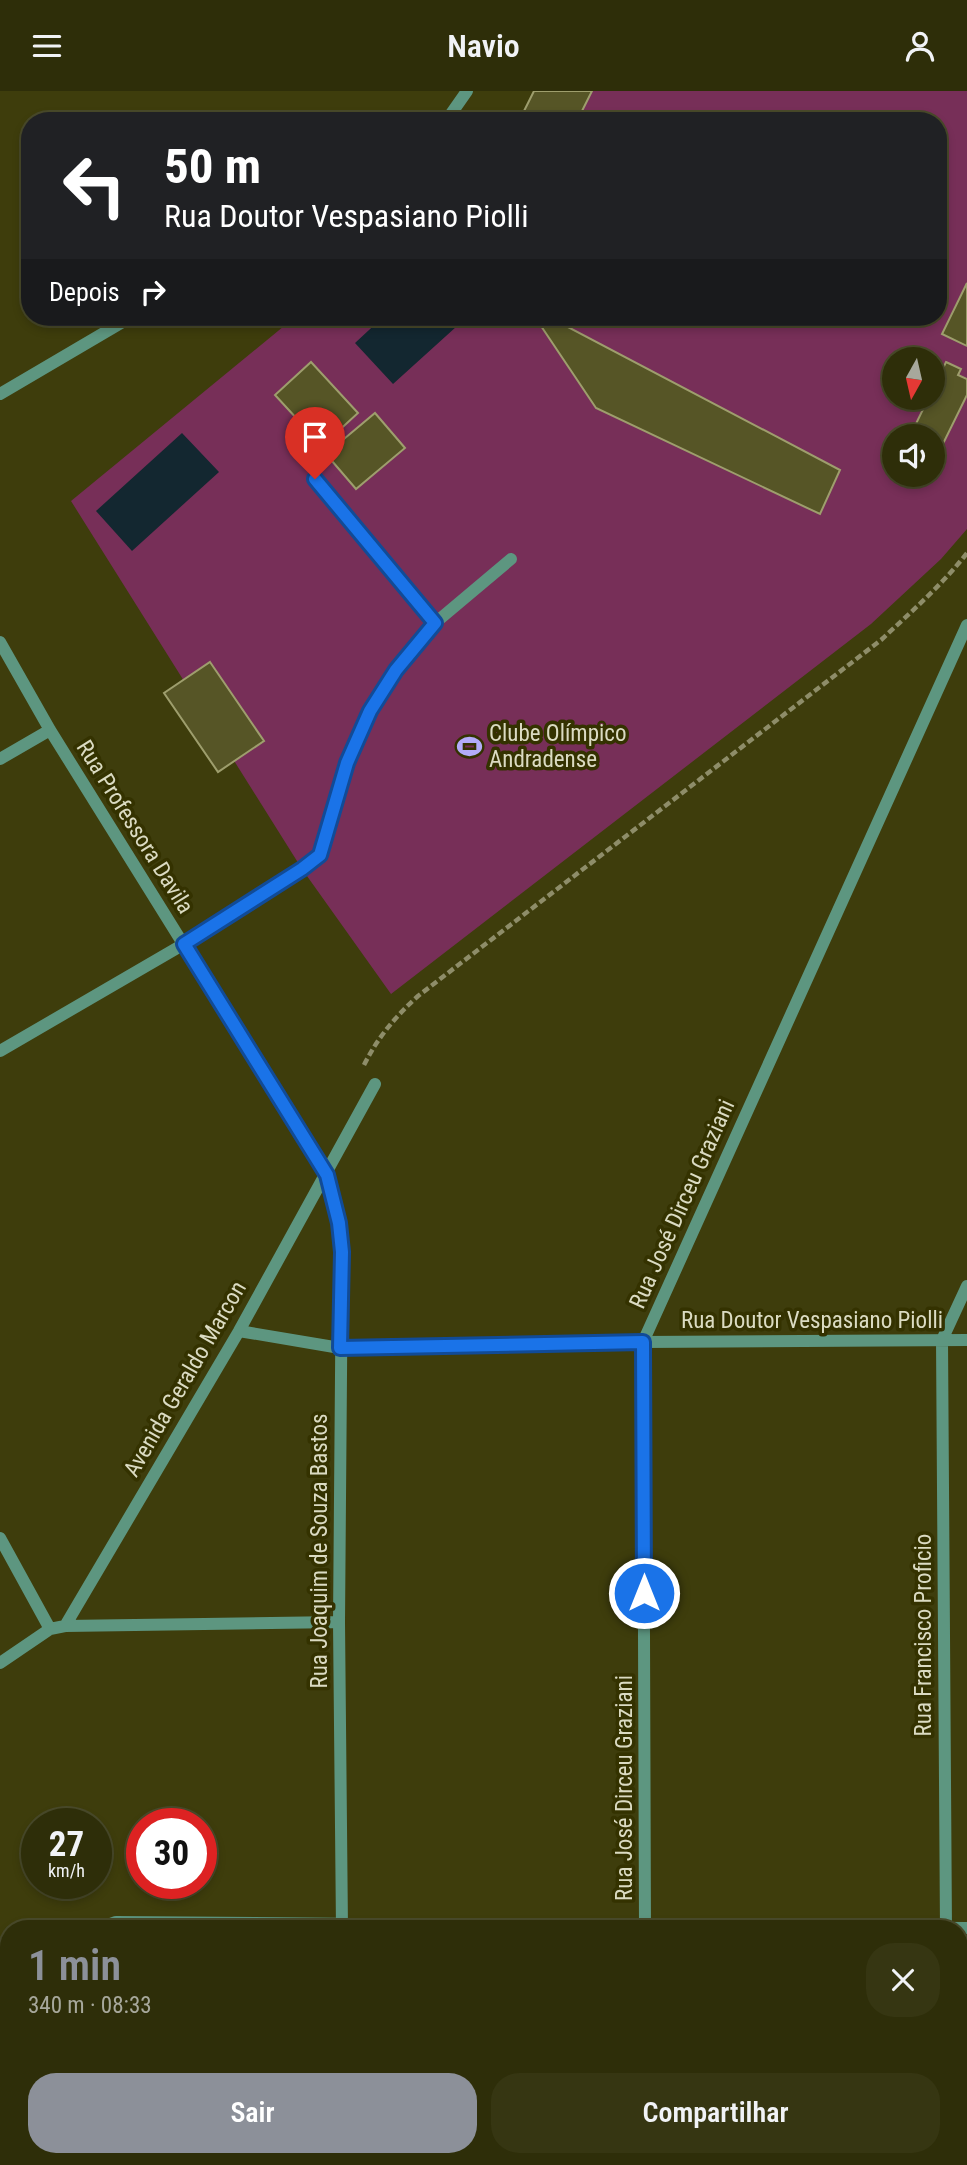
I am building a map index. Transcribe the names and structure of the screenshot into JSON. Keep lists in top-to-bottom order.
{
  "streets": {
    "street": [
      "Rua Professora Davila",
      "Rua José Dirceu Graziani",
      "Rua Doutor Vespasiano Piolli",
      "Avenida Geraldo Marcon",
      "Rua Joaquim de Souza Bastos",
      "Rua Francisco Proficio"
    ]
  },
  "crossings": [
    ["Rua Professora Davila", "Avenida Geraldo Marcon"],
    ["Rua Professora Davila", "Rua Joaquim de Souza Bastos"],
    ["Rua José Dirceu Graziani", "Rua Doutor Vespasiano Piolli"],
    ["Rua Doutor Vespasiano Piolli", "Avenida Geraldo Marcon"],
    ["Rua Doutor Vespasiano Piolli", "Rua Joaquim de Souza Bastos"],
    ["Rua Doutor Vespasiano Piolli", "Rua Francisco Proficio"],
    ["Avenida Geraldo Marcon", "Rua Joaquim de Souza Bastos"]
  ],
  "places": {
    "sports": ["Clube Olímpico Andradense"]
  },
  "north": "bottom",
  "page": {
    "header": "Navio",
    "turn": ["50 m", "Rua Doutor Vespasiano Piolli"],
    "then": "Depois",
    "speed": "27 km/h",
    "limit": "30",
    "heading": ["1 min", "340 m · 08:33"],
    "buttons": ["Sair", "Compartilhar"]
  }
}
